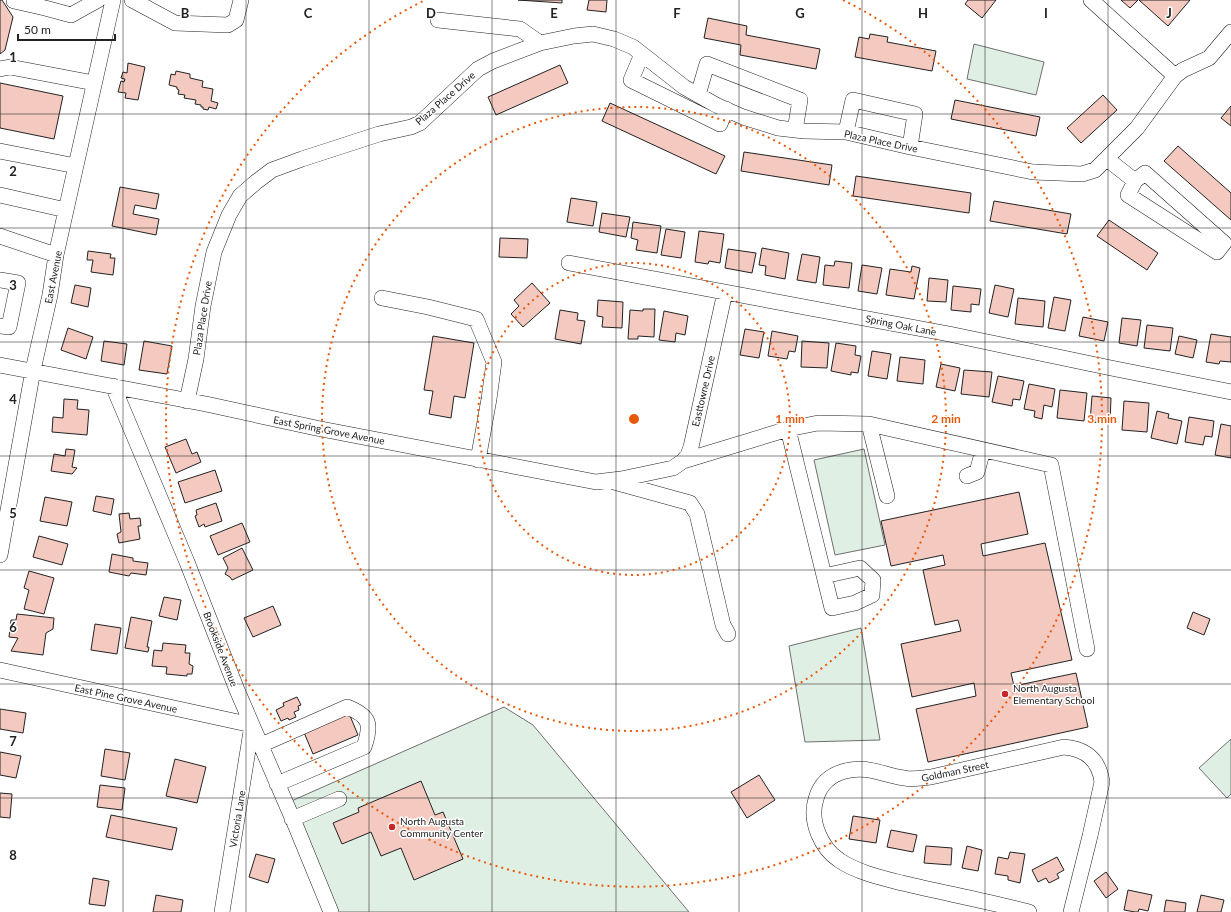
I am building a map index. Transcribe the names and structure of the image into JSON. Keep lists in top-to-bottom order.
{
  "streets": {
    "street": [
      "Plaza Place Drive",
      "East Avenue",
      "Spring Oak Lane",
      "Easttowne Drive",
      "East Spring Grove Avenue",
      "Brookside Avenue",
      "East Pine Grove Avenue",
      "Goldman Street",
      "Victoria Lane"
    ]
  },
  "crossings": [
    ["Plaza Place Drive", "East Spring Grove Avenue"],
    ["East Avenue", "East Spring Grove Avenue"],
    ["Spring Oak Lane", "Easttowne Drive"],
    ["Easttowne Drive", "East Spring Grove Avenue"],
    ["East Spring Grove Avenue", "Brookside Avenue"],
    ["Brookside Avenue", "East Pine Grove Avenue"],
    ["Brookside Avenue", "Victoria Lane"],
    ["East Pine Grove Avenue", "Victoria Lane"]
  ],
  "places": ["North Augusta Elementary School", "North Augusta Community Center"],
  "scale_bar": "50 m",
  "grid": {
    "columns": [
      "B",
      "C",
      "D",
      "E",
      "F",
      "G",
      "H",
      "I",
      "J"
    ],
    "rows": [
      "1",
      "2",
      "3",
      "4",
      "5",
      "6",
      "7",
      "8"
    ]
  },
  "rings": ["1 min", "2 min", "3 min"]
}
